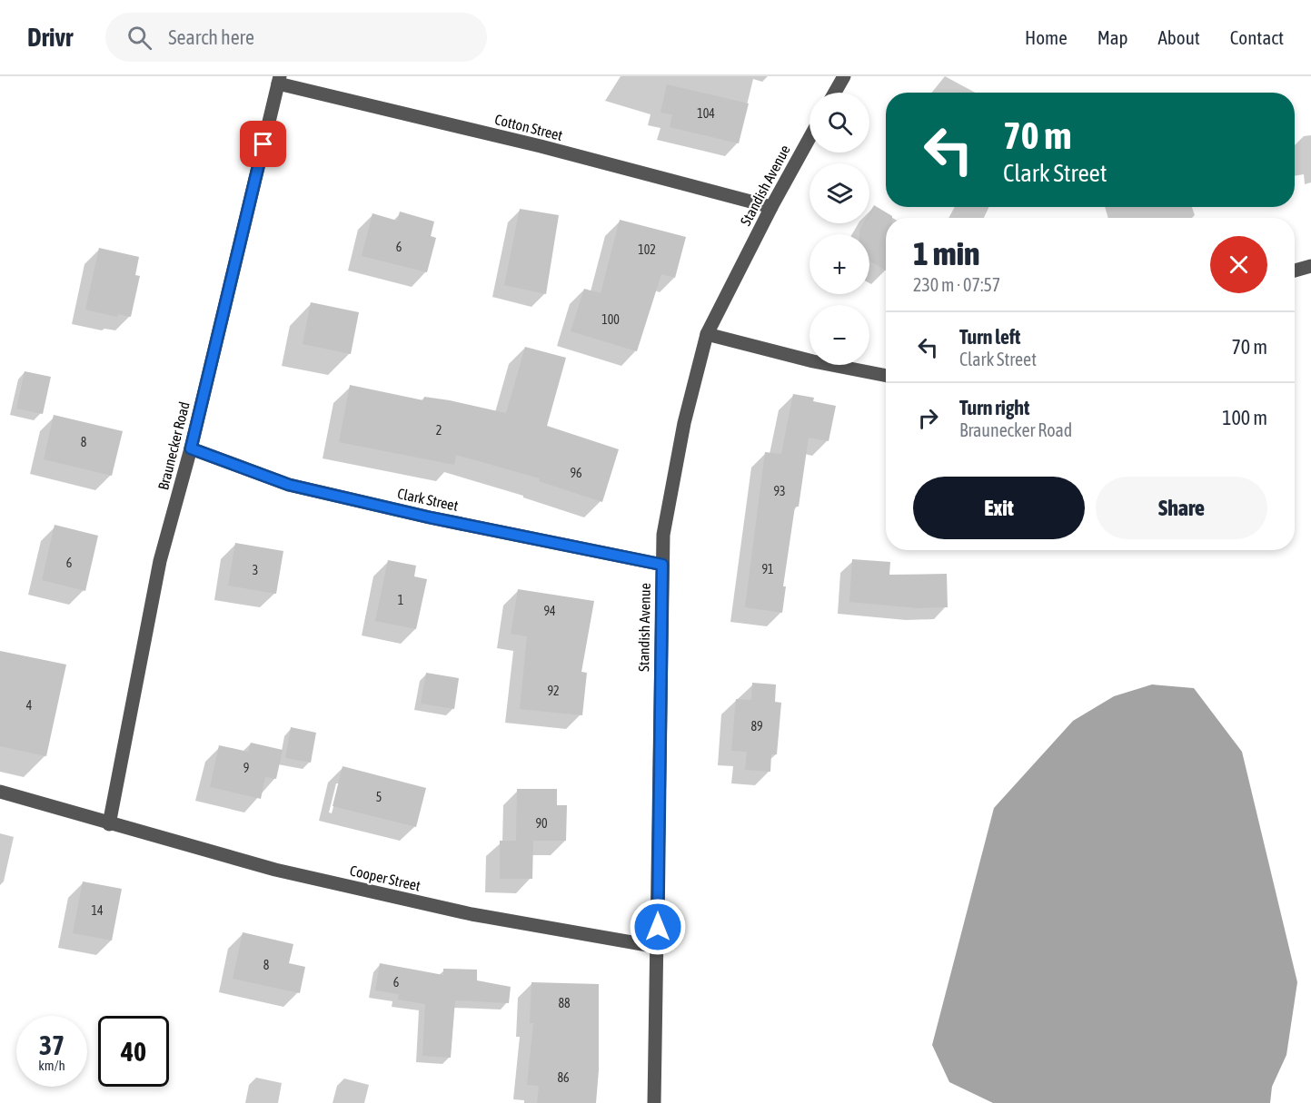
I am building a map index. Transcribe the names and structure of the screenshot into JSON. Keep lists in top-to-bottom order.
{
  "streets": {
    "street": [
      "Cotton Street",
      "Standish Avenue",
      "Braunecker Road",
      "Clark Street",
      "Cooper Street"
    ]
  },
  "crossings": [
    ["Cotton Street", "Standish Avenue"],
    ["Cotton Street", "Braunecker Road"],
    ["Standish Avenue", "Clark Street"],
    ["Standish Avenue", "Cooper Street"],
    ["Braunecker Road", "Clark Street"],
    ["Braunecker Road", "Cooper Street"]
  ],
  "house_numbers": [
    "104",
    "6",
    "102",
    "100",
    "2",
    "8",
    "96",
    "93",
    "6",
    "91",
    "3",
    "1",
    "94",
    "92",
    "4",
    "89",
    "9",
    "5",
    "90",
    "14",
    "8",
    "6",
    "88",
    "86"
  ],
  "page": {
    "header": "Drivr",
    "search": "Search here",
    "nav": [
      "Home",
      "Map",
      "About",
      "Contact"
    ],
    "map_buttons": ["+", "−"],
    "turn": ["70 m", "Clark Street"],
    "heading": ["1 min", "230 m · 07:57"],
    "list": [
      {
        "name": "Turn left",
        "note": "Clark Street",
        "value": "70 m"
      },
      {
        "name": "Turn right",
        "note": "Braunecker Road",
        "value": "100 m"
      }
    ],
    "buttons": ["Exit", "Share"],
    "speed": "37 km/h",
    "limit": "40"
  }
}
